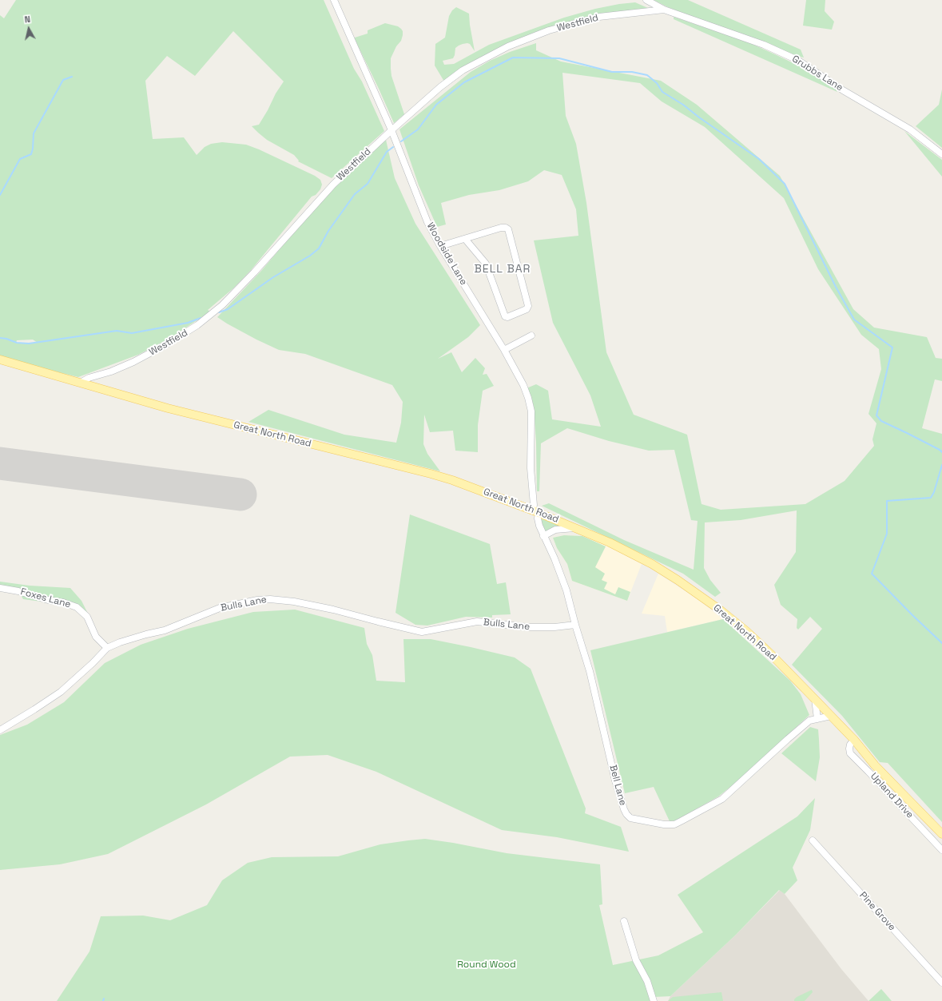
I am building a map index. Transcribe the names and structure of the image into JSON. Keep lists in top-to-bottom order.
{
  "streets": {
    "main road": ["Great North Road"],
    "street": [
      "Westfield",
      "Grubbs Lane",
      "Woodside Lane",
      "Foxes Lane",
      "Bulls Lane",
      "Bell Lane",
      "Upland Drive",
      "Pine Grove"
    ]
  },
  "crossings": [
    ["Westfield", "Grubbs Lane"],
    ["Westfield", "Woodside Lane"],
    ["Westfield", "Great North Road"],
    ["Woodside Lane", "Great North Road"],
    ["Woodside Lane", "Bell Lane"],
    ["Great North Road", "Bell Lane"],
    ["Great North Road", "Upland Drive"],
    ["Foxes Lane", "Bulls Lane"],
    ["Bulls Lane", "Bell Lane"]
  ],
  "districts": ["BELL BAR"],
  "parks": ["Round Wood"],
  "north": "top"
}
